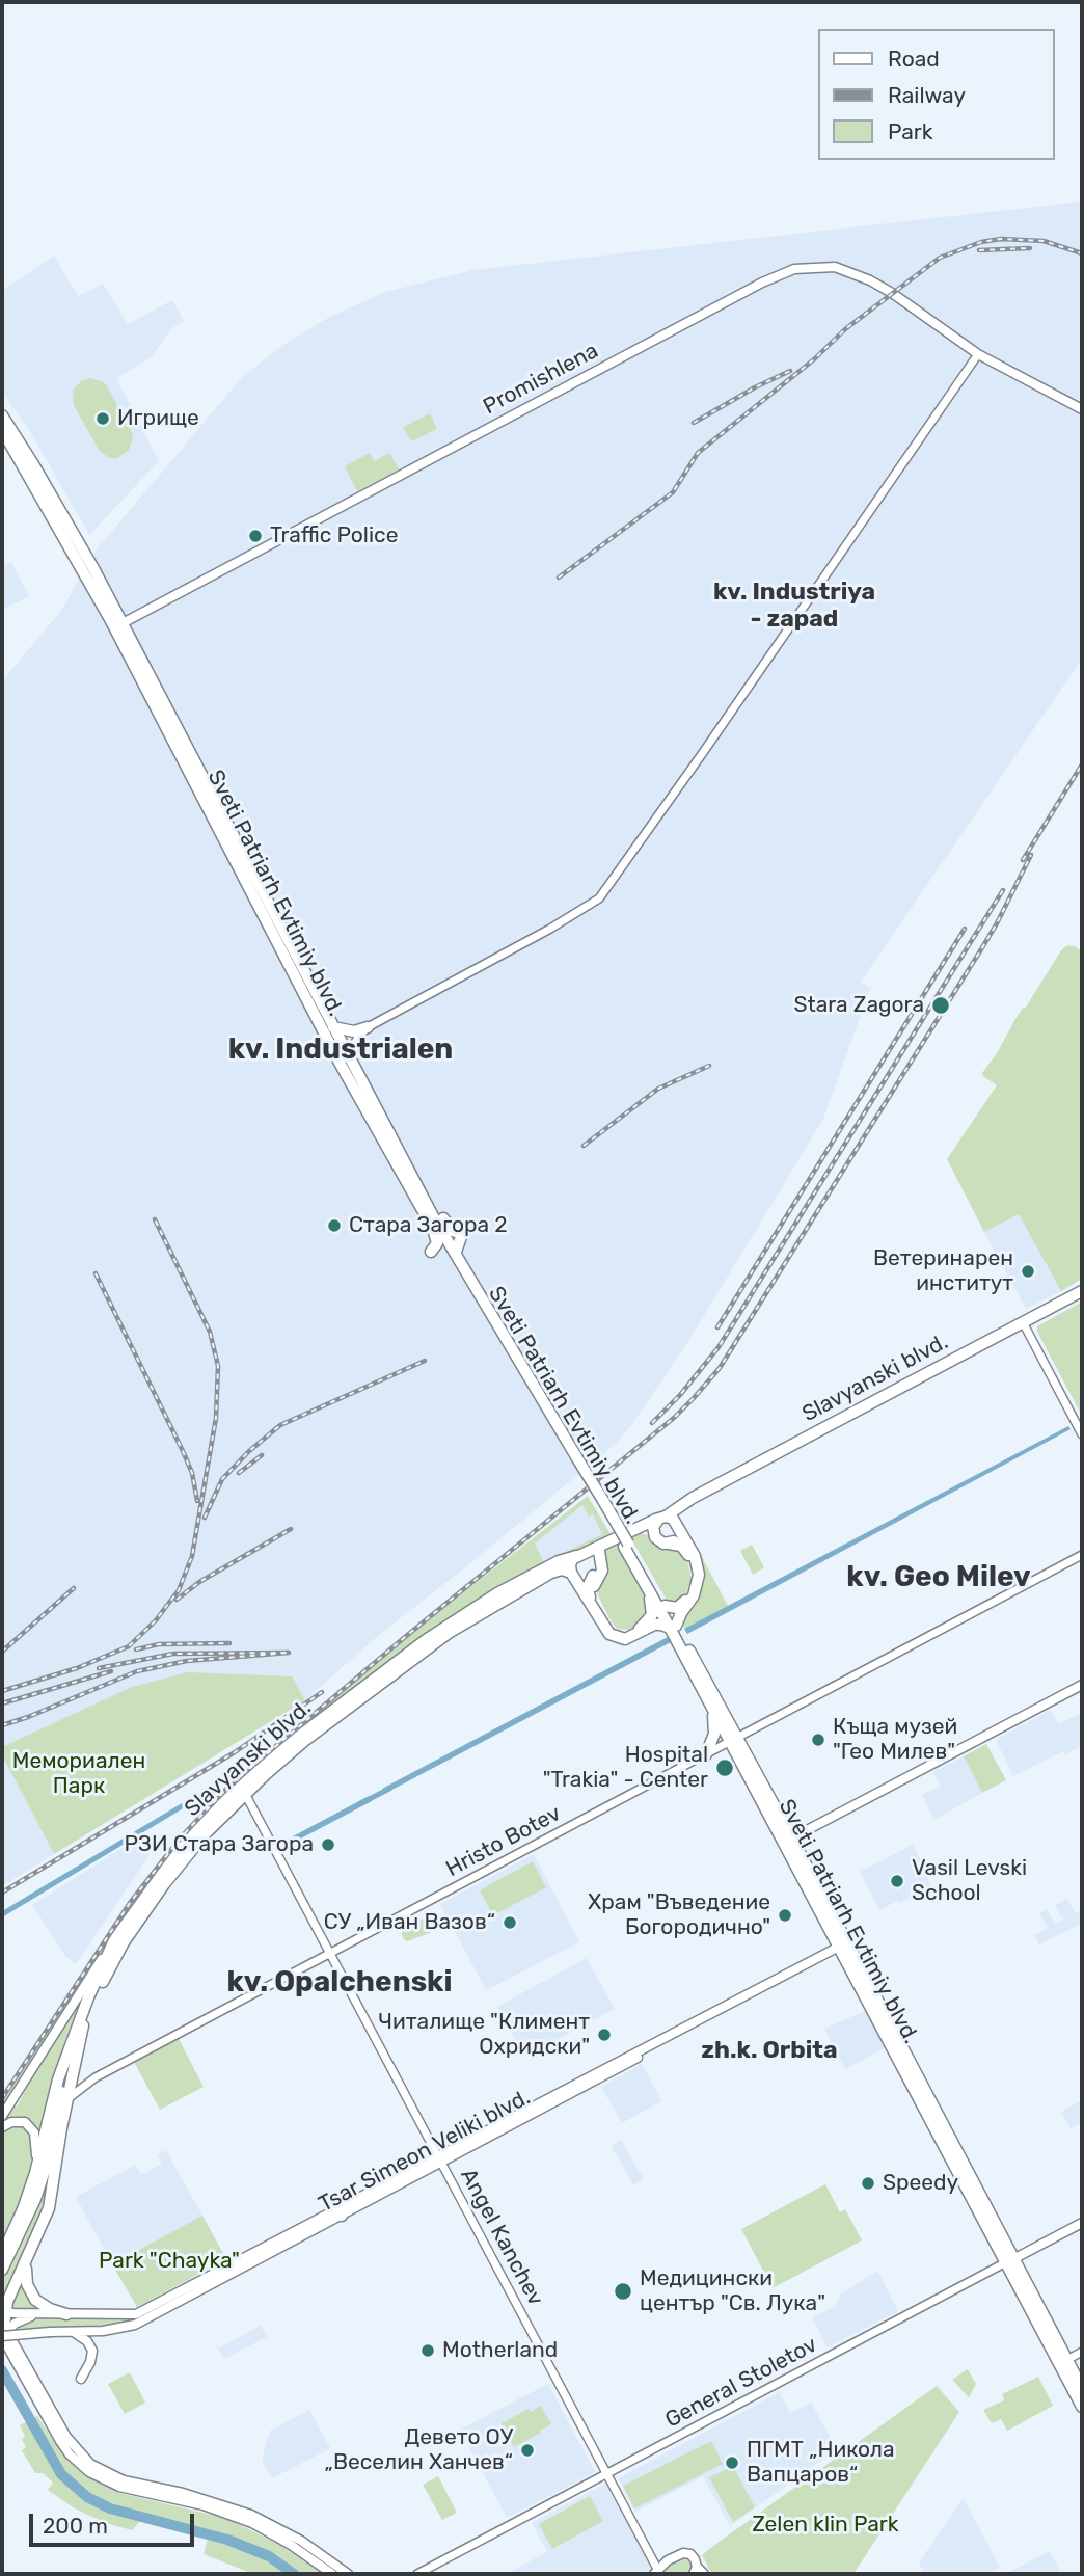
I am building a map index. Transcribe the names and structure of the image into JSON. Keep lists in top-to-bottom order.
{
  "streets": {
    "main road": [
      "Promishlena",
      "Sveti Patriarh Evtimiy blvd.",
      "Slavyanski blvd.",
      "Tsar Simeon Veliki blvd.",
      "General Stoletov"
    ],
    "street": ["Hristo Botev", "Angel Kanchev"]
  },
  "crossings": [
    ["Promishlena", "Sveti Patriarh Evtimiy blvd."],
    ["Sveti Patriarh Evtimiy blvd.", "Hristo Botev"],
    ["Sveti Patriarh Evtimiy blvd.", "Tsar Simeon Veliki blvd."],
    ["Sveti Patriarh Evtimiy blvd.", "General Stoletov"],
    ["Slavyanski blvd.", "Angel Kanchev"],
    ["Hristo Botev", "Angel Kanchev"],
    ["Tsar Simeon Veliki blvd.", "Angel Kanchev"],
    ["Angel Kanchev", "General Stoletov"]
  ],
  "districts": [
    "kv. Industriya - zapad",
    "kv. Industrialen",
    "kv. Geo Milev",
    "kv. Opalchenski",
    "zh.k. Orbita"
  ],
  "parks": ["Мемориален Парк", "Park \"Chayka\"", "Zelen klin Park"],
  "places": [
    "Игрище",
    "Traffic Police",
    "Stara Zagora",
    "Стара Загора 2",
    "Ветеринарен институт",
    "Къща музей \"Гео Милев\"",
    "Hospital \"Trakia\" - Center",
    "РЗИ Стара Загора",
    "Vasil Levski School",
    "Храм \"Въведение Богородично\"",
    "СУ „Иван Вазов“",
    "Читалище \"Климент Охридски\"",
    "Speedy",
    "Медицински център \"Св. Лука\"",
    "Motherland",
    "Девето ОУ „Веселин Ханчев“",
    "ПГМТ „Никола Вапцаров“"
  ],
  "legend": ["Road", "Railway", "Park"],
  "scale_bar": "200 m"
}
